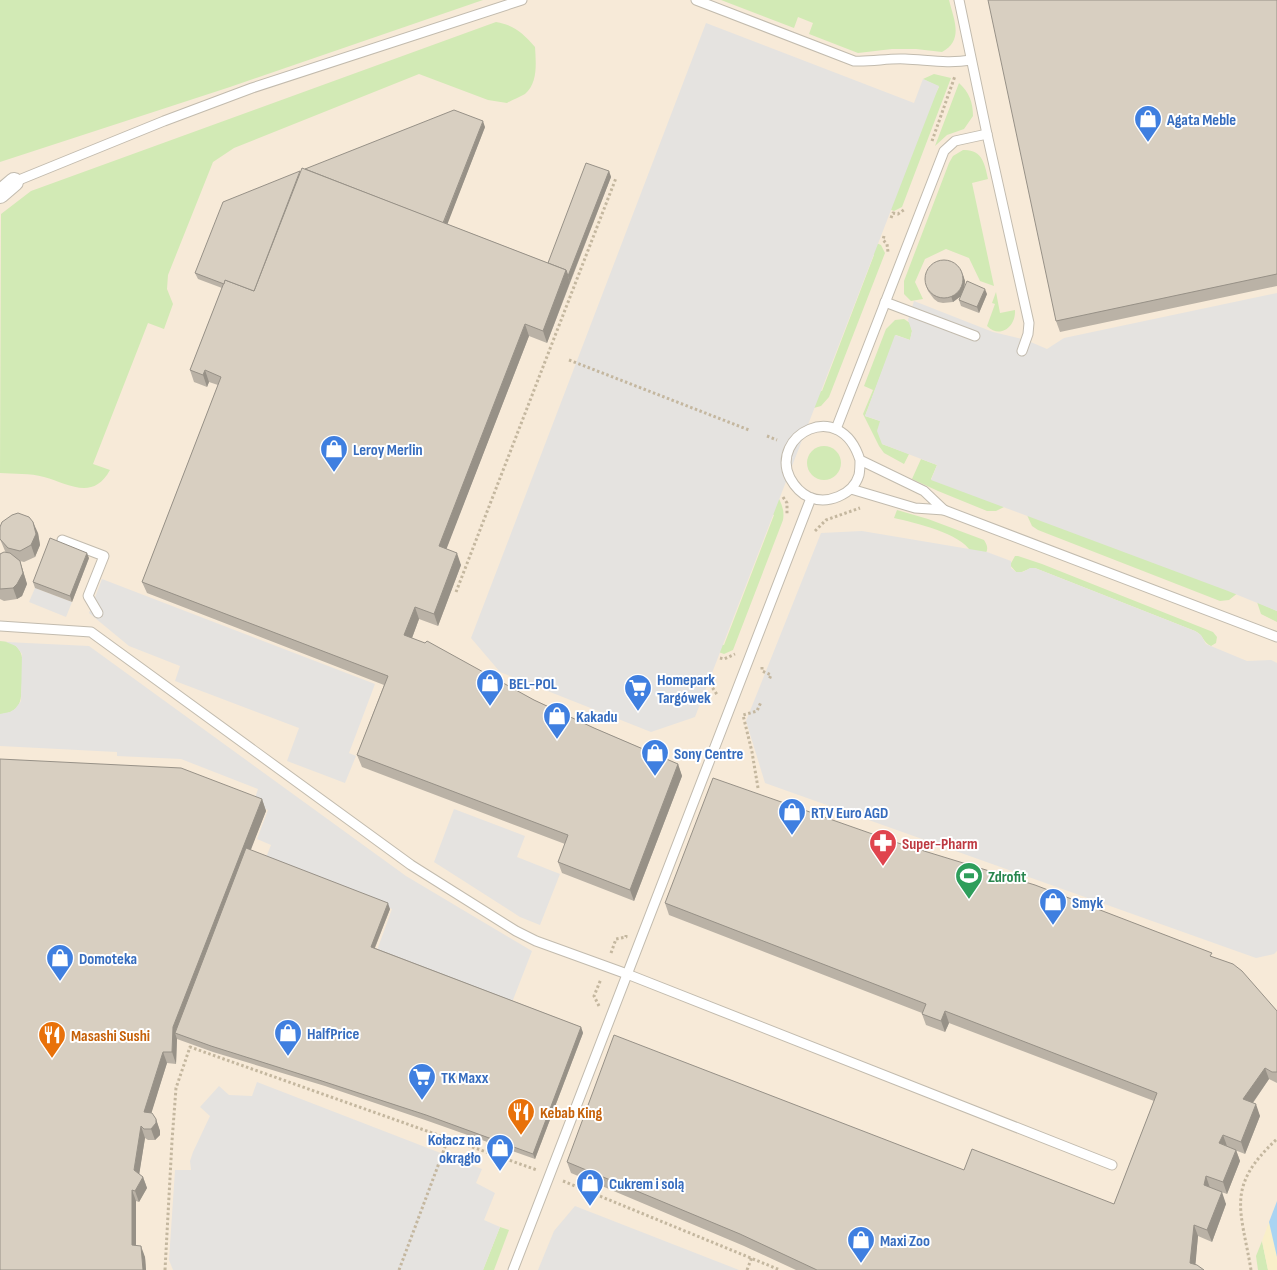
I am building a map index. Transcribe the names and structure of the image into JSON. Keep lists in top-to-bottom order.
{
  "places": {
    "shop": [
      "Agata Meble",
      "Leroy Merlin",
      "BEL-POL",
      "Kakadu",
      "Sony Centre",
      "RTV Euro AGD",
      "Smyk",
      "Domoteka",
      "HalfPrice",
      "Kołacz na okrągło",
      "Cukrem i solą",
      "Maxi Zoo"
    ],
    "supermarket": ["Homepark Targówek", "TK Maxx"],
    "pharmacy": ["Super-Pharm"],
    "sports": ["Zdrofit"],
    "restaurant": ["Masashi Sushi", "Kebab King"]
  }
}
